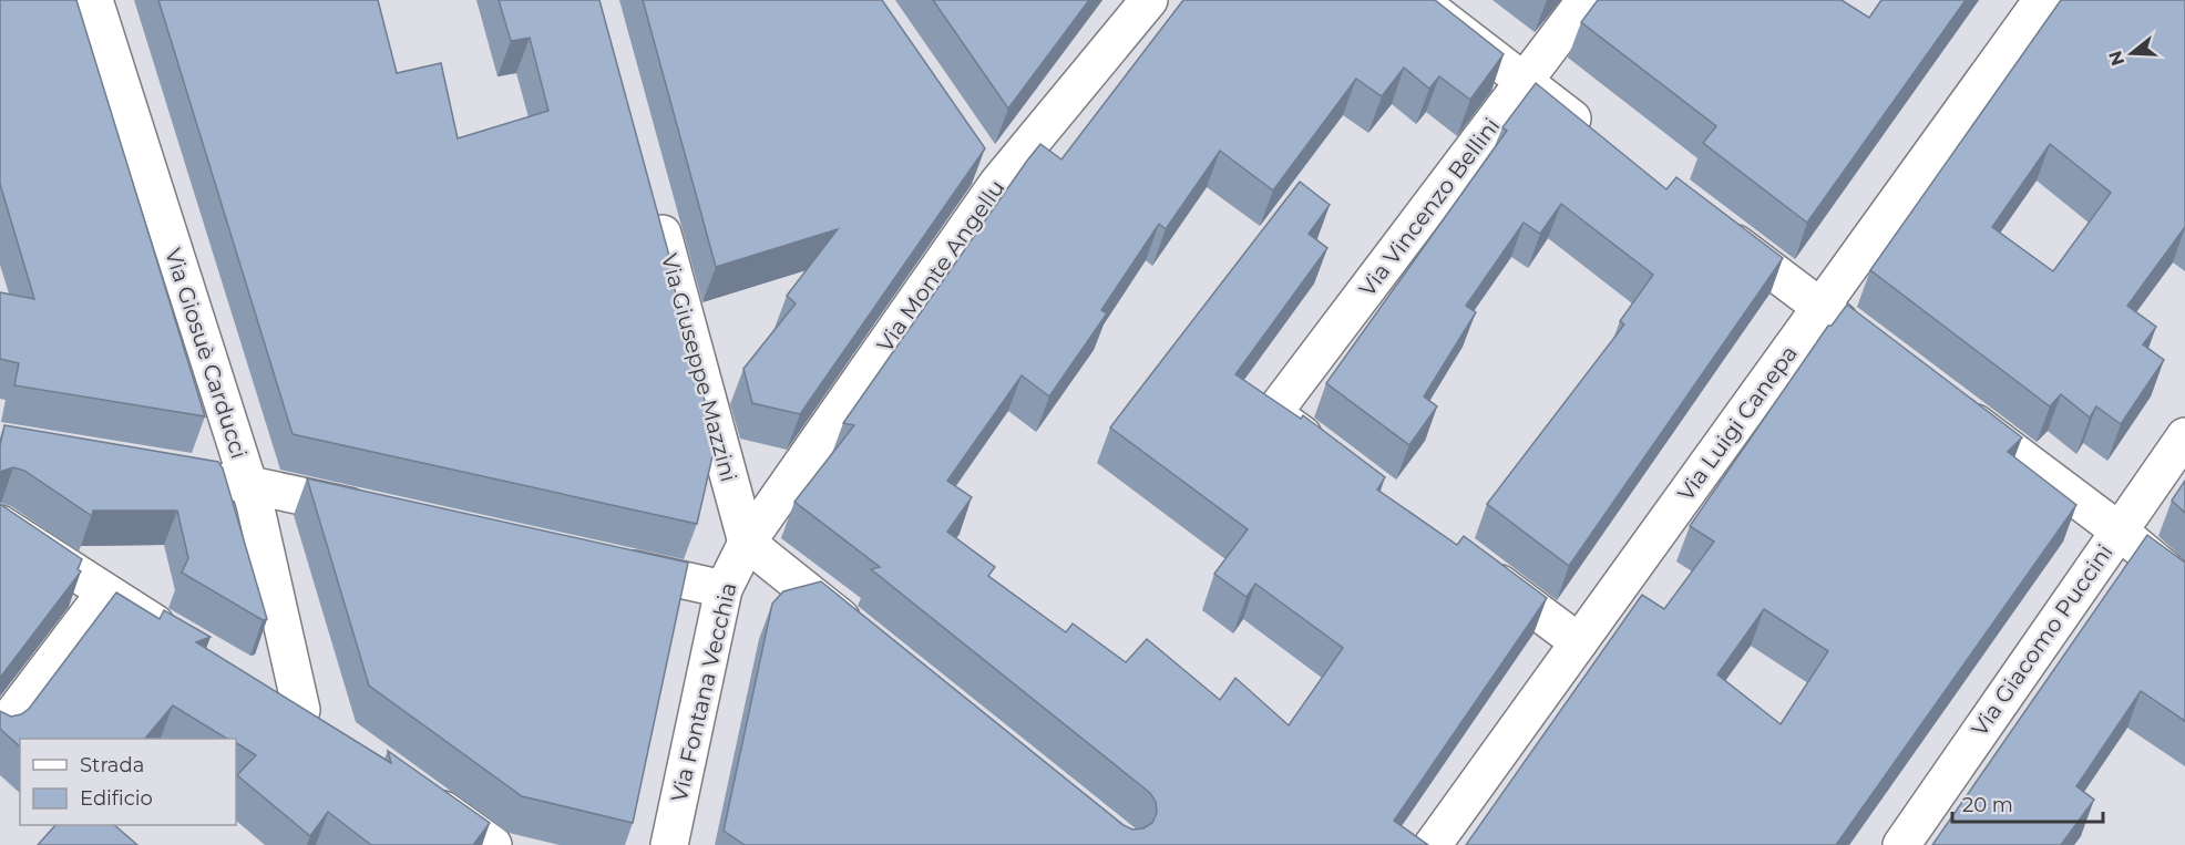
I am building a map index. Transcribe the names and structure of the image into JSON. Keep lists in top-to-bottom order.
{
  "streets": {
    "street": [
      "Via Vincenzo Bellini",
      "Via Monte Angellu",
      "Via Giosuè Carducci",
      "Via Giuseppe Mazzini",
      "Via Luigi Canepa",
      "Via Giacomo Puccini",
      "Via Fontana Vecchia"
    ]
  },
  "crossings": [
    ["Via Monte Angellu", "Via Giuseppe Mazzini"],
    ["Via Monte Angellu", "Via Fontana Vecchia"],
    ["Via Giuseppe Mazzini", "Via Fontana Vecchia"]
  ],
  "legend": ["Strada", "Edificio"],
  "scale_bar": "20 m",
  "north": "left"
}
